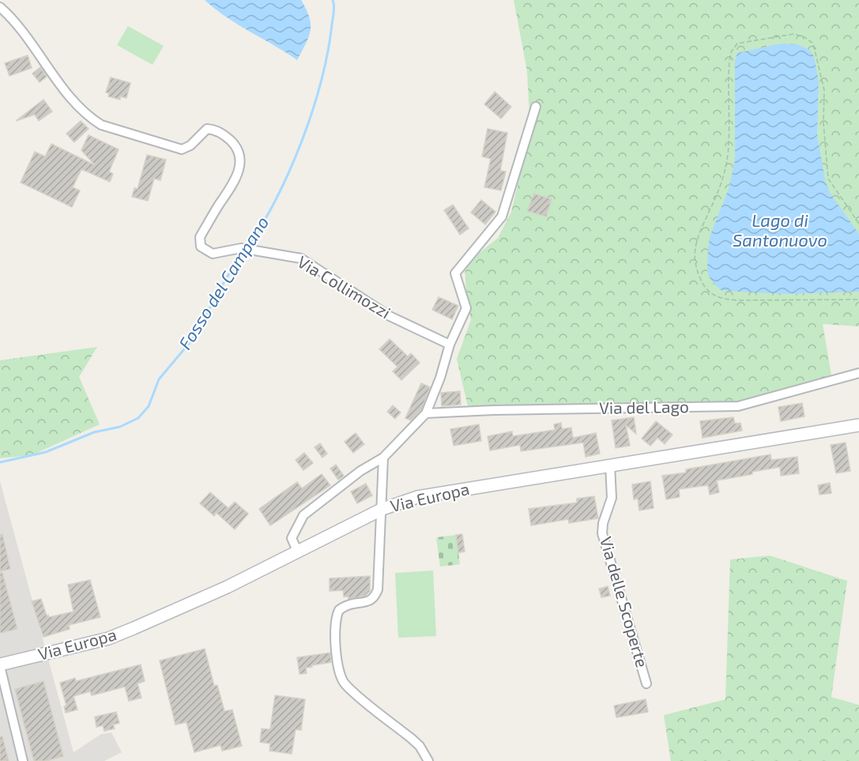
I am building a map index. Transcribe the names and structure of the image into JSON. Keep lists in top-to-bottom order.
{
  "streets": {
    "main road": ["Via Europa"],
    "street": ["Via Collimozzi", "Via del Lago", "Via delle Scoperte"]
  },
  "crossings": [
    ["Via Europa", "Via delle Scoperte"]
  ],
  "water": ["Lago di Santonuovo", "Fosso del Campano"]
}
